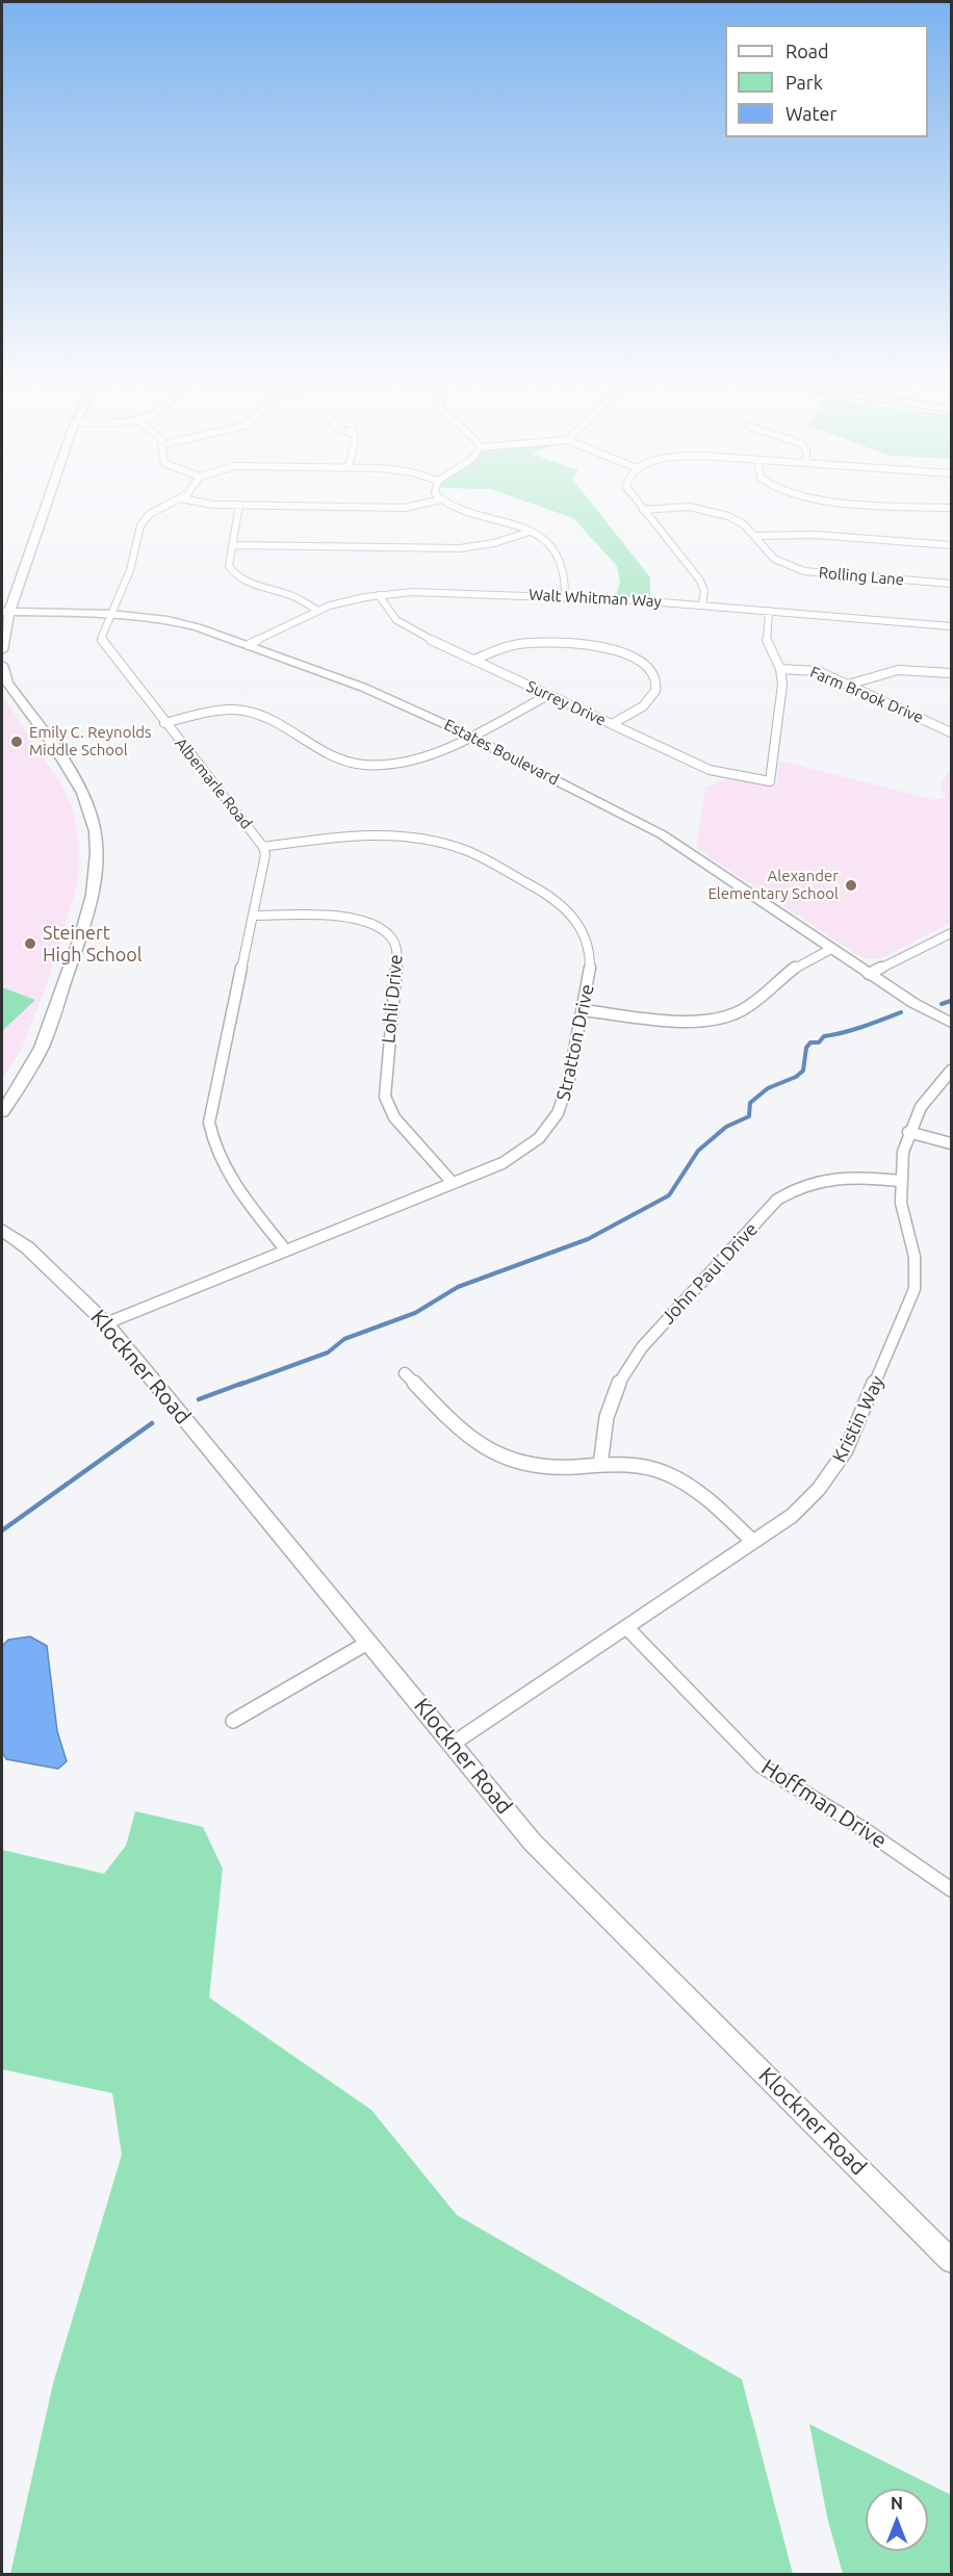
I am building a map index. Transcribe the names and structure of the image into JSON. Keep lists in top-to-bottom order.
{
  "streets": {
    "street": [
      "Rolling Lane",
      "Walt Whitman Way",
      "Farm Brook Drive",
      "Surrey Drive",
      "Estates Boulevard",
      "Albemarle Road",
      "Lohli Drive",
      "Stratton Drive",
      "John Paul Drive",
      "Klockner Road",
      "Kristin Way",
      "Hoffman Drive"
    ]
  },
  "crossings": [
    ["Walt Whitman Way", "Surrey Drive"],
    ["Walt Whitman Way", "Estates Boulevard"],
    ["Farm Brook Drive", "Surrey Drive"],
    ["Estates Boulevard", "Albemarle Road"],
    ["Albemarle Road", "Lohli Drive"],
    ["Albemarle Road", "Stratton Drive"],
    ["Lohli Drive", "Stratton Drive"],
    ["Stratton Drive", "Klockner Road"],
    ["John Paul Drive", "Kristin Way"],
    ["Klockner Road", "Kristin Way"],
    ["Kristin Way", "Hoffman Drive"]
  ],
  "places": ["Emily C. Reynolds Middle School", "Alexander Elementary School", "Steinert High School"],
  "legend": ["Road", "Park", "Water"],
  "north": "top"
}
